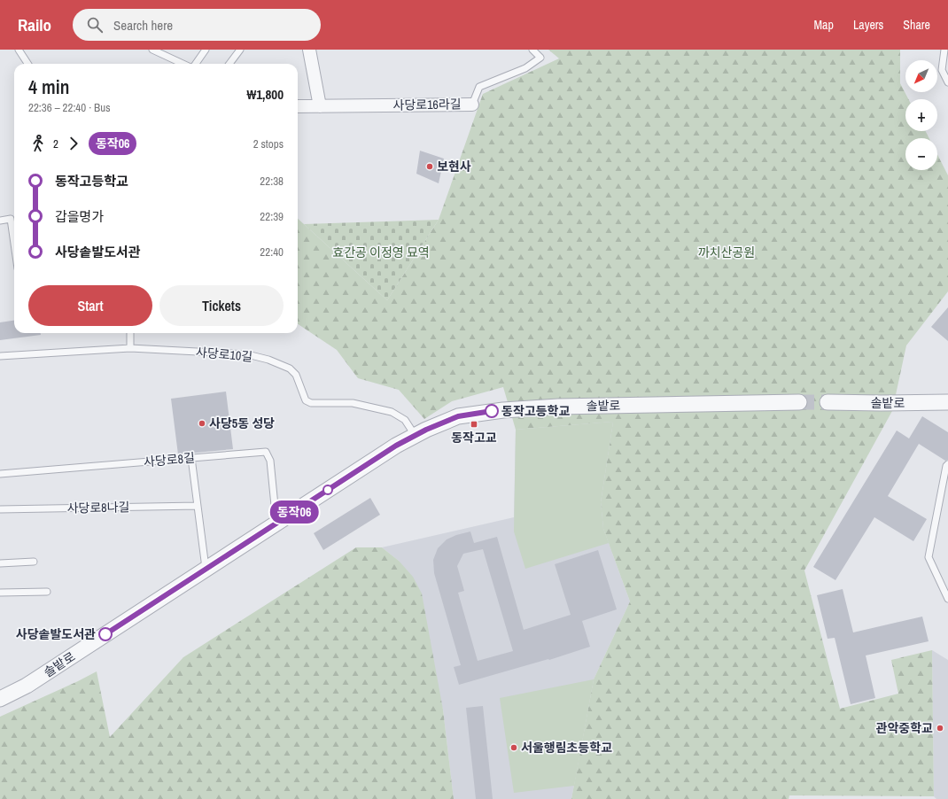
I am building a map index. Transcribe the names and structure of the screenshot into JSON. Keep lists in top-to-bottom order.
{
  "streets": {
    "street": ["사당로16라길", "솔밭로"],
    "lane": ["사당로10길", "사당로8길", "사당로8나길"]
  },
  "crossings": [
    ["사당로10길", "솔밭로"],
    ["솔밭로", "사당로8길"]
  ],
  "parks": ["효간공 이정영 묘역", "까치산공원"],
  "places": {
    "other": [
      "보현사",
      "동작고등학교",
      "사당5동 성당",
      "사당솥발도서관",
      "관악중학교",
      "서울행림초등학교"
    ],
    "transit": ["동작고교"]
  },
  "lines": ["bus line 동작06"],
  "north": "bottom left",
  "page": {
    "header": "Railo",
    "search": "Search here",
    "nav": ["Map", "Layers", "Share"],
    "on_map": "동작06",
    "map_buttons": ["+", "−"],
    "heading": ["4 min", "22:36 – 22:40 · Bus", "₩1,800"],
    "legs": ["2", "동작06", "2 stops"],
    "list": [
      {
        "name": "동작고등학교",
        "value": "22:38"
      },
      {
        "name": "갑을명가",
        "value": "22:39"
      },
      {
        "name": "사당솥발도서관",
        "value": "22:40"
      }
    ],
    "buttons": ["Start", "Tickets"]
  }
}
